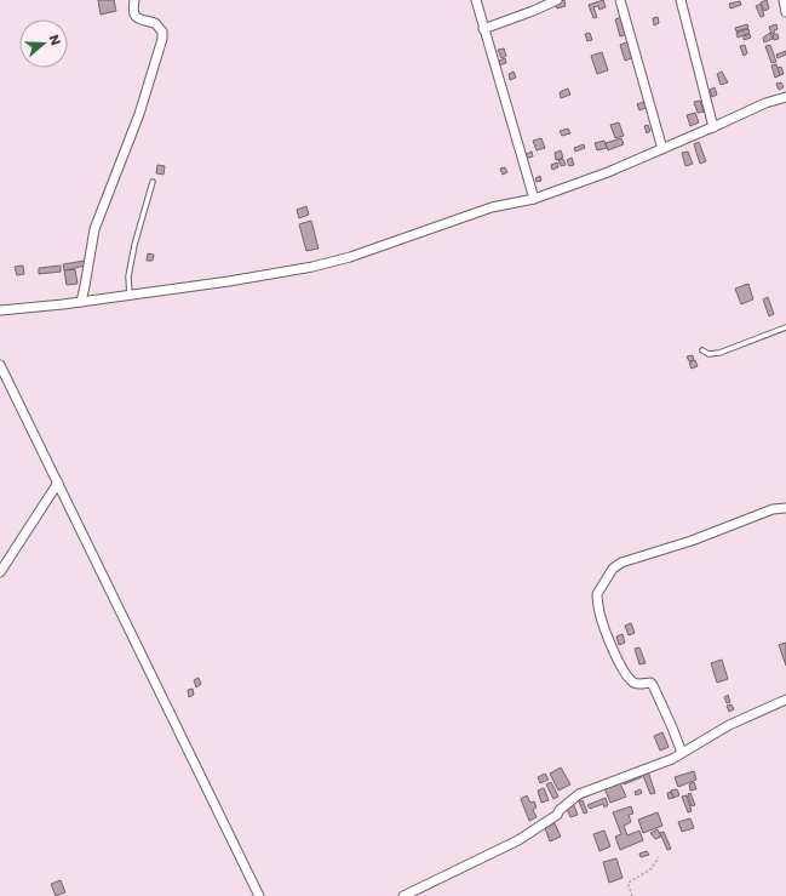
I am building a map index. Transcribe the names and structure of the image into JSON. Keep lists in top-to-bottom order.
{
  "north": "right"
}
